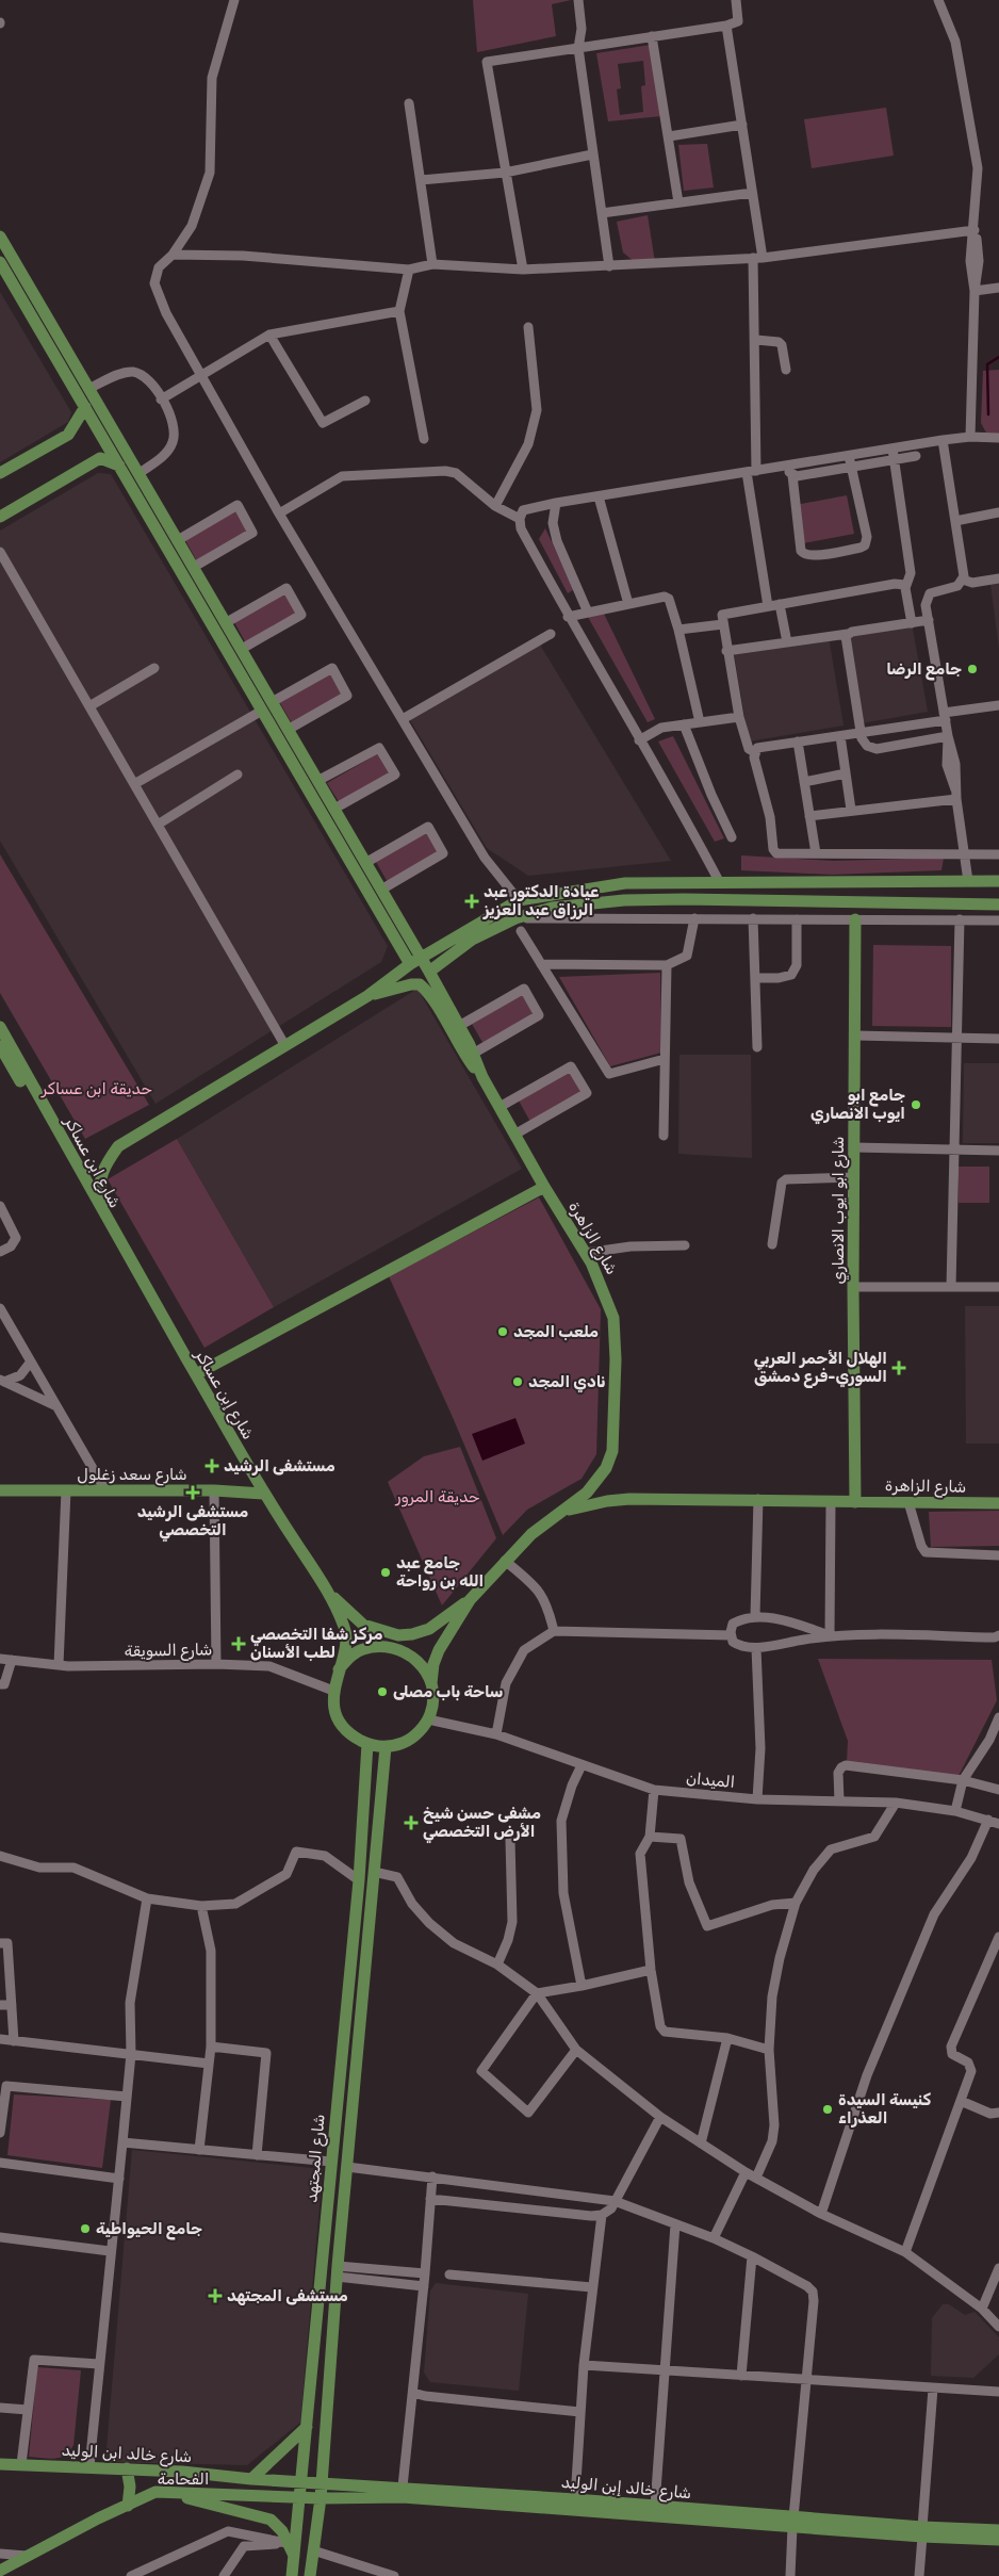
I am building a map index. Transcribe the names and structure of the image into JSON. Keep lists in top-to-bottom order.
{
  "streets": {
    "main road": [
      "شارع ابن عساكر",
      "شارع ابو ايوب الانصاري",
      "شارع الزاهرة",
      "شارع إبن عساكر",
      "شارع سعد زغلول",
      "شارع المجتهد",
      "شارع خالد ابن الوليد",
      "الفحامة",
      "شارع خالد إبن الوليد"
    ],
    "street": ["شارع السويقة", "الميدان"]
  },
  "crossings": [
    ["شارع ابن عساكر", "شارع إبن عساكر"],
    ["شارع ابو ايوب الانصاري", "شارع الزاهرة"],
    ["شارع الزاهرة", "شارع إبن عساكر"],
    ["شارع الزاهرة", "شارع السويقة"],
    ["شارع الزاهرة", "الميدان"],
    ["شارع الزاهرة", "شارع المجتهد"],
    ["شارع إبن عساكر", "شارع سعد زغلول"],
    ["شارع إبن عساكر", "شارع السويقة"],
    ["شارع إبن عساكر", "الميدان"],
    ["شارع إبن عساكر", "شارع المجتهد"],
    ["شارع السويقة", "الميدان"],
    ["شارع السويقة", "شارع المجتهد"],
    ["الميدان", "شارع المجتهد"],
    ["شارع المجتهد", "الفحامة"],
    ["شارع المجتهد", "شارع خالد إبن الوليد"],
    ["شارع خالد ابن الوليد", "شارع خالد إبن الوليد"],
    ["الفحامة", "شارع خالد إبن الوليد"]
  ],
  "parks": ["حديقة ابن عساكر", "حديقة المرور"],
  "places": {
    "other": [
      "جامع الرضا",
      "جامع ابو ايوب الانصاري",
      "ملعب المجد",
      "نادي المجد",
      "جامع عبد الله بن رواحة",
      "ساحة باب مصلى",
      "كنيسة السيدة العذراء",
      "جامع الحيواطية"
    ],
    "health": [
      "عيادة الدكتور عبد الرزاق عبد العزيز",
      "الهلال الأحمر العربي السوري-فرع دمشق",
      "مستشفى الرشيد",
      "مستشفى الرشيد التخصصي",
      "مركز شفا التخصصي لطب الأسنان",
      "مشفى حسن شيخ الأرض التخصصي",
      "مستشفى المجتهد"
    ]
  }
}
